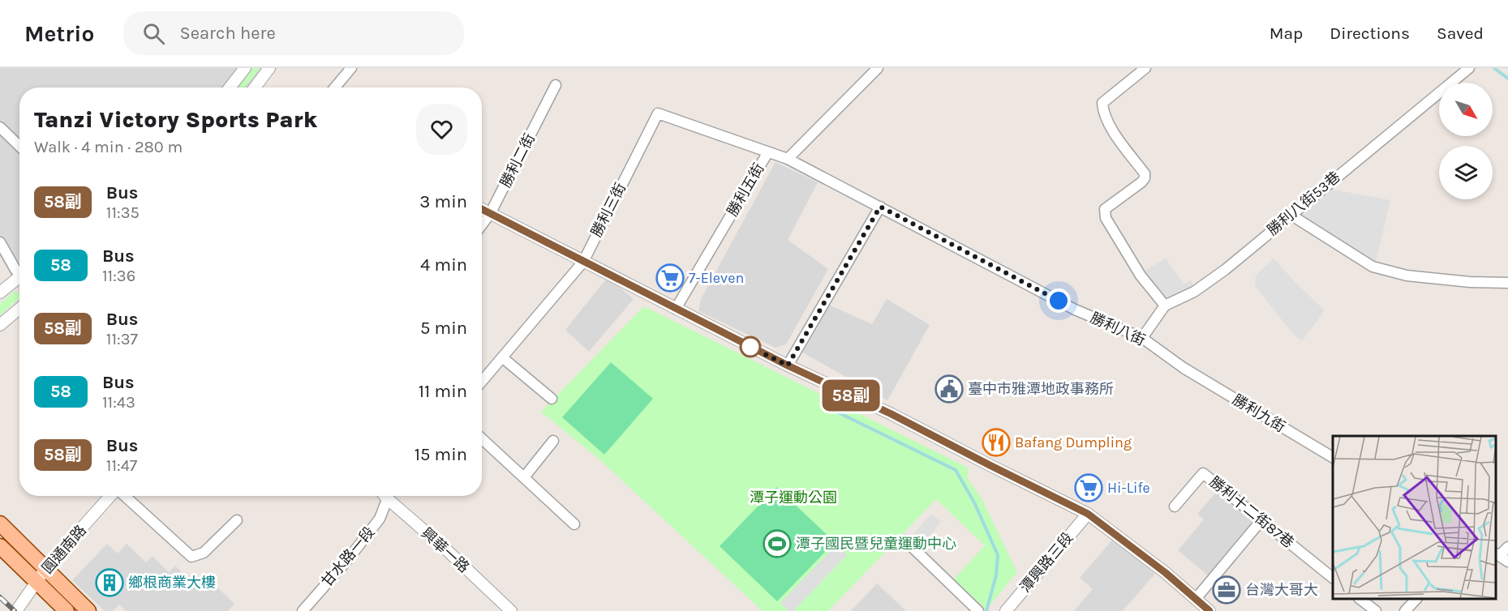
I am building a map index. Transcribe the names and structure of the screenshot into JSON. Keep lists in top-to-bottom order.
{
  "streets": {
    "street": [
      "勝利二街",
      "勝利五街",
      "勝利八街53巷",
      "勝利三街",
      "勝利八街",
      "勝利九街",
      "勝利十二街87巷",
      "圓通南路",
      "興華一路",
      "甘水路一段",
      "潭興路三段"
    ]
  },
  "crossings": [
    ["勝利五街", "勝利三街"],
    ["勝利五街", "勝利八街"],
    ["勝利八街53巷", "勝利八街"],
    ["勝利八街", "勝利九街"]
  ],
  "parks": ["潭子運動公園"],
  "places": {
    "supermarket": ["7-Eleven", "Hi-Life"],
    "public building": ["臺中市雅潭地政事務所"],
    "restaurant": ["Bafang Dumpling"],
    "sports": ["潭子國民暨兒童運動中心"],
    "building": ["鄉根商業大樓"],
    "office": ["台灣大哥大"]
  },
  "lines": ["bus line 58副"],
  "north": "bottom right",
  "page": {
    "header": "Metrio",
    "search": "Search here",
    "nav": ["Map", "Directions", "Saved"],
    "on_map": "58副",
    "heading": ["Tanzi Victory Sports Park", "Walk · 4 min · 280 m"],
    "list": [
      {
        "mark": "58副",
        "name": "Bus",
        "note": "11:35",
        "value": "3 min"
      },
      {
        "mark": "58",
        "name": "Bus",
        "note": "11:36",
        "value": "4 min"
      },
      {
        "mark": "58副",
        "name": "Bus",
        "note": "11:37",
        "value": "5 min"
      },
      {
        "mark": "58",
        "name": "Bus",
        "note": "11:43",
        "value": "11 min"
      },
      {
        "mark": "58副",
        "name": "Bus",
        "note": "11:47",
        "value": "15 min"
      }
    ]
  }
}
